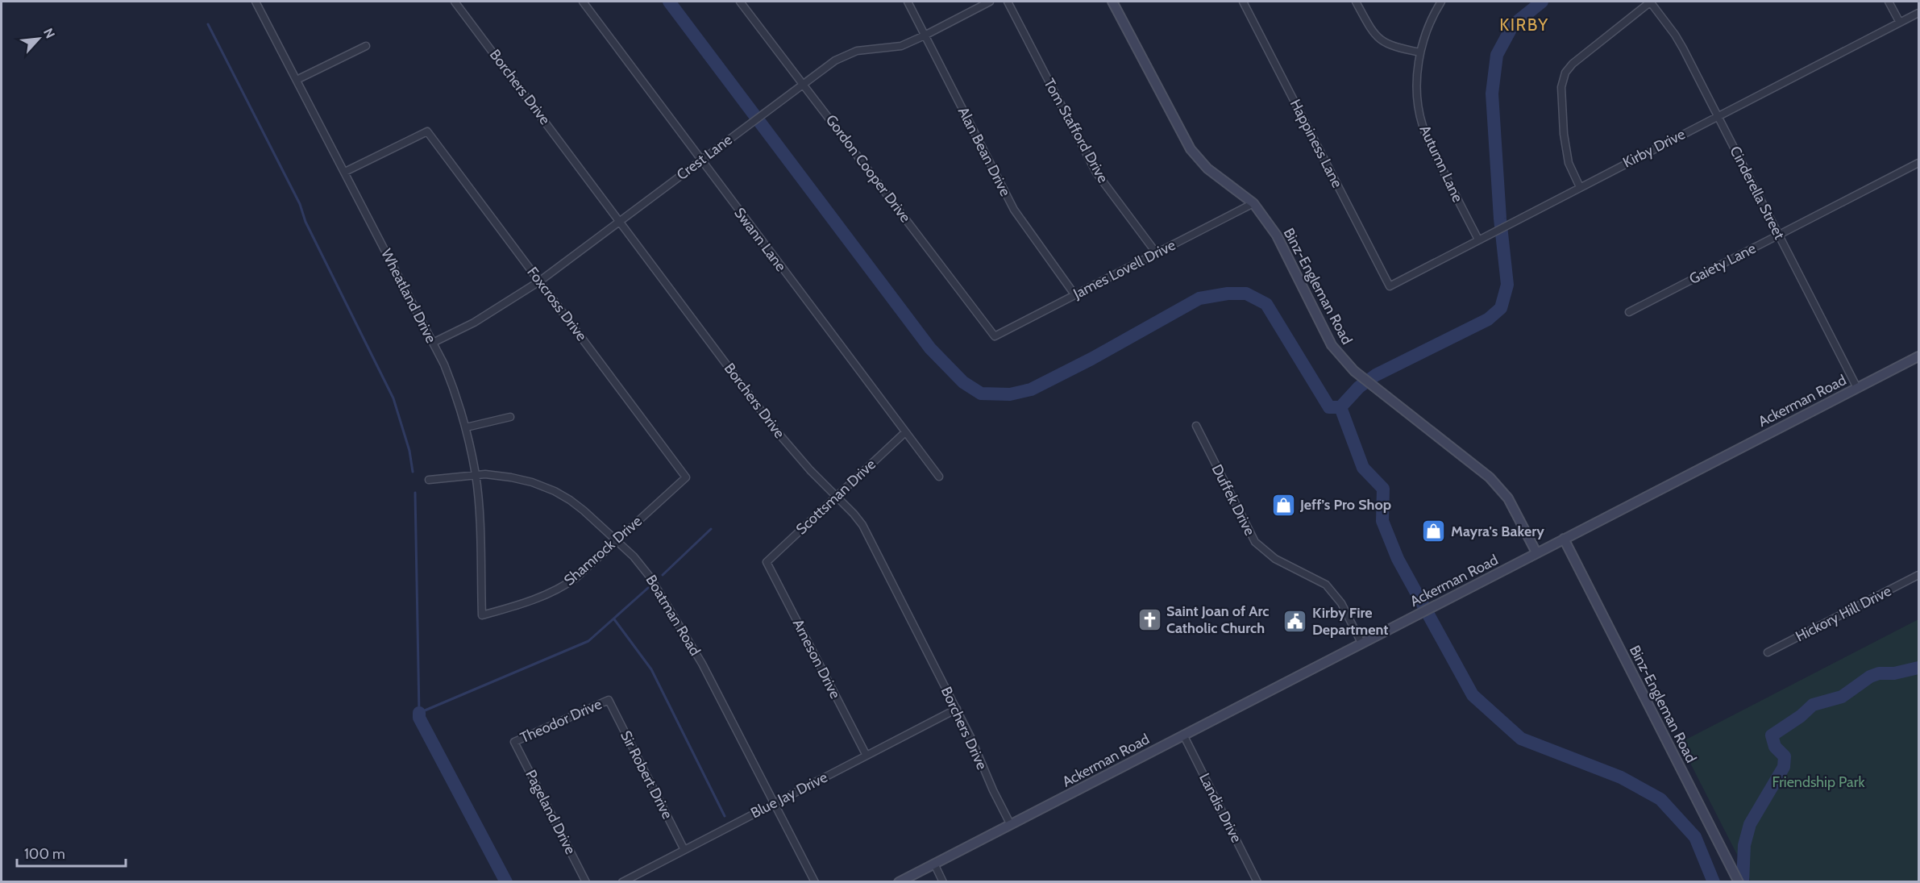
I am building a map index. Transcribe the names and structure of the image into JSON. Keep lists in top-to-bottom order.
{
  "streets": {
    "street": [
      "Borchers Drive",
      "Tom Stafford Drive",
      "Happiness Lane",
      "Kirby Drive",
      "Alan Bean Drive",
      "Crest Lane",
      "Autumn Lane",
      "Gordon Cooper Drive",
      "Cinderella Street",
      "Swann Lane",
      "Gaiety Lane",
      "James Lovell Drive",
      "Binz-Engleman Road",
      "Wheatland Drive",
      "Foxcross Drive",
      "Ackerman Road",
      "Scottsman Drive",
      "Duffek Drive",
      "Shamrock Drive",
      "Hickory Hill Drive",
      "Boatman Road",
      "Arneson Drive",
      "Theodor Drive",
      "Sir Robert Drive",
      "Blue Jay Drive",
      "Landis Drive",
      "Pageland Drive"
    ]
  },
  "crossings": [
    ["Borchers Drive", "Crest Lane"],
    ["Borchers Drive", "Ackerman Road"],
    ["Borchers Drive", "Scottsman Drive"],
    ["Borchers Drive", "Blue Jay Drive"],
    ["Tom Stafford Drive", "James Lovell Drive"],
    ["Happiness Lane", "Kirby Drive"],
    ["Kirby Drive", "Autumn Lane"],
    ["Kirby Drive", "Cinderella Street"],
    ["Alan Bean Drive", "Crest Lane"],
    ["Alan Bean Drive", "James Lovell Drive"],
    ["Crest Lane", "Gordon Cooper Drive"],
    ["Crest Lane", "Swann Lane"],
    ["Crest Lane", "Wheatland Drive"],
    ["Crest Lane", "Foxcross Drive"],
    ["Gordon Cooper Drive", "James Lovell Drive"],
    ["Cinderella Street", "Gaiety Lane"],
    ["Cinderella Street", "Ackerman Road"],
    ["Swann Lane", "Scottsman Drive"],
    ["James Lovell Drive", "Binz-Engleman Road"],
    ["Binz-Engleman Road", "Ackerman Road"],
    ["Wheatland Drive", "Foxcross Drive"],
    ["Wheatland Drive", "Shamrock Drive"],
    ["Wheatland Drive", "Boatman Road"],
    ["Foxcross Drive", "Shamrock Drive"],
    ["Ackerman Road", "Duffek Drive"],
    ["Ackerman Road", "Landis Drive"],
    ["Scottsman Drive", "Arneson Drive"],
    ["Shamrock Drive", "Boatman Road"],
    ["Boatman Road", "Blue Jay Drive"],
    ["Arneson Drive", "Blue Jay Drive"],
    ["Theodor Drive", "Sir Robert Drive"],
    ["Theodor Drive", "Pageland Drive"],
    ["Sir Robert Drive", "Blue Jay Drive"]
  ],
  "districts": ["KIRBY"],
  "parks": ["Friendship Park"],
  "places": {
    "shop": ["Jeff’s Pro Shop", "Mayra's Bakery"],
    "church": ["Saint Joan of Arc Catholic Church"],
    "public building": ["Kirby Fire Department"]
  },
  "scale_bar": "100 m",
  "north": "top right"
}
